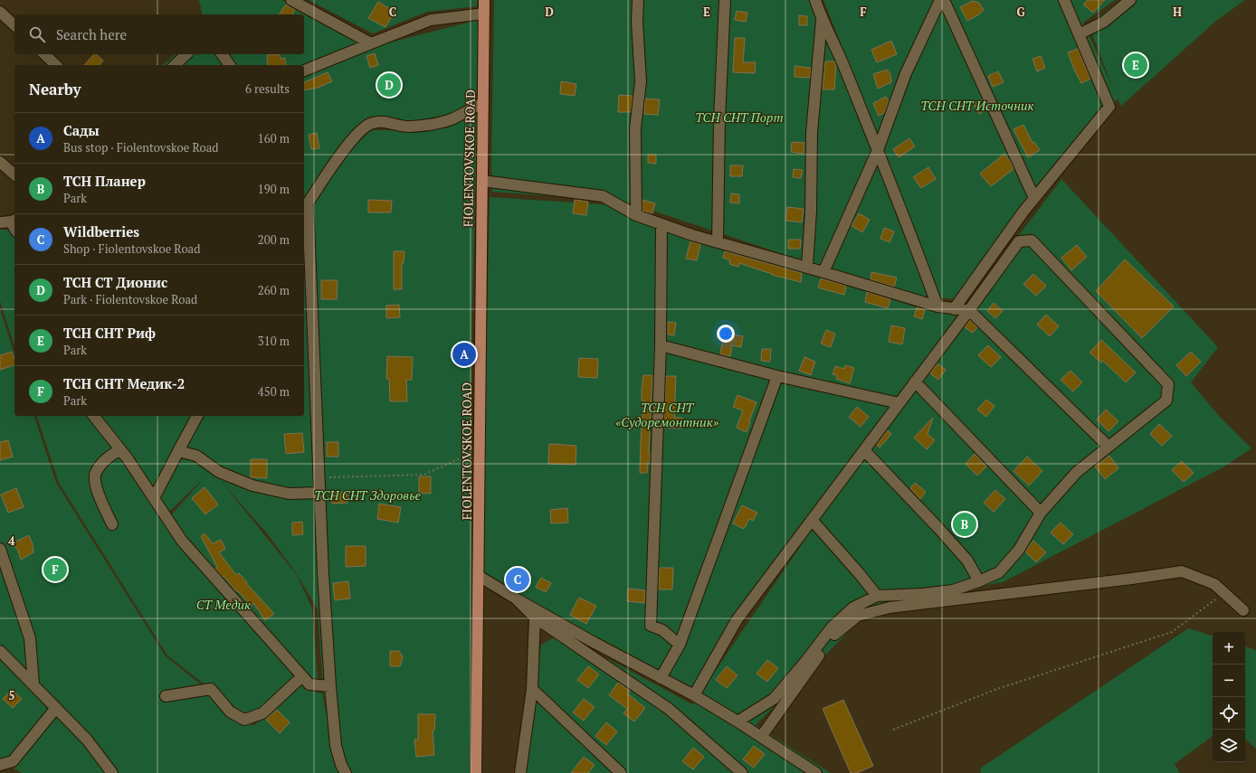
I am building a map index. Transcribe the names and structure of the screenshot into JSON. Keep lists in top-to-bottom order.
{
  "streets": {
    "main road": ["FIOLENTOVSKOE ROAD"]
  },
  "parks": [
    "ТСН СНТ Источник",
    "ТСН СНТ Порт",
    "ТСН СНТ «Судоремонтник»",
    "ТСН СНТ Здоровье",
    "СТ Медик"
  ],
  "page": {
    "search": "Search here",
    "pins": [
      "E",
      "D",
      "A",
      "B",
      "F",
      "C"
    ],
    "heading": ["Nearby", "6 results"],
    "list": [
      {
        "mark": "A",
        "name": "Сады",
        "note": "Bus stop · Fiolentovskoe Road",
        "value": "160 m"
      },
      {
        "mark": "B",
        "name": "ТСН Планер",
        "note": "Park",
        "value": "190 m"
      },
      {
        "mark": "C",
        "name": "Wildberries",
        "note": "Shop · Fiolentovskoe Road",
        "value": "200 m"
      },
      {
        "mark": "D",
        "name": "ТСН СТ Дионис",
        "note": "Park · Fiolentovskoe Road",
        "value": "260 m"
      },
      {
        "mark": "E",
        "name": "ТСН СНТ Риф",
        "note": "Park",
        "value": "310 m"
      },
      {
        "mark": "F",
        "name": "ТСН СНТ Медик-2",
        "note": "Park",
        "value": "450 m"
      }
    ],
    "map_buttons": ["+", "−"]
  },
  "grid": {
    "columns": [
      "C",
      "D",
      "E",
      "F",
      "G",
      "H"
    ],
    "rows": ["4", "5"]
  }
}
